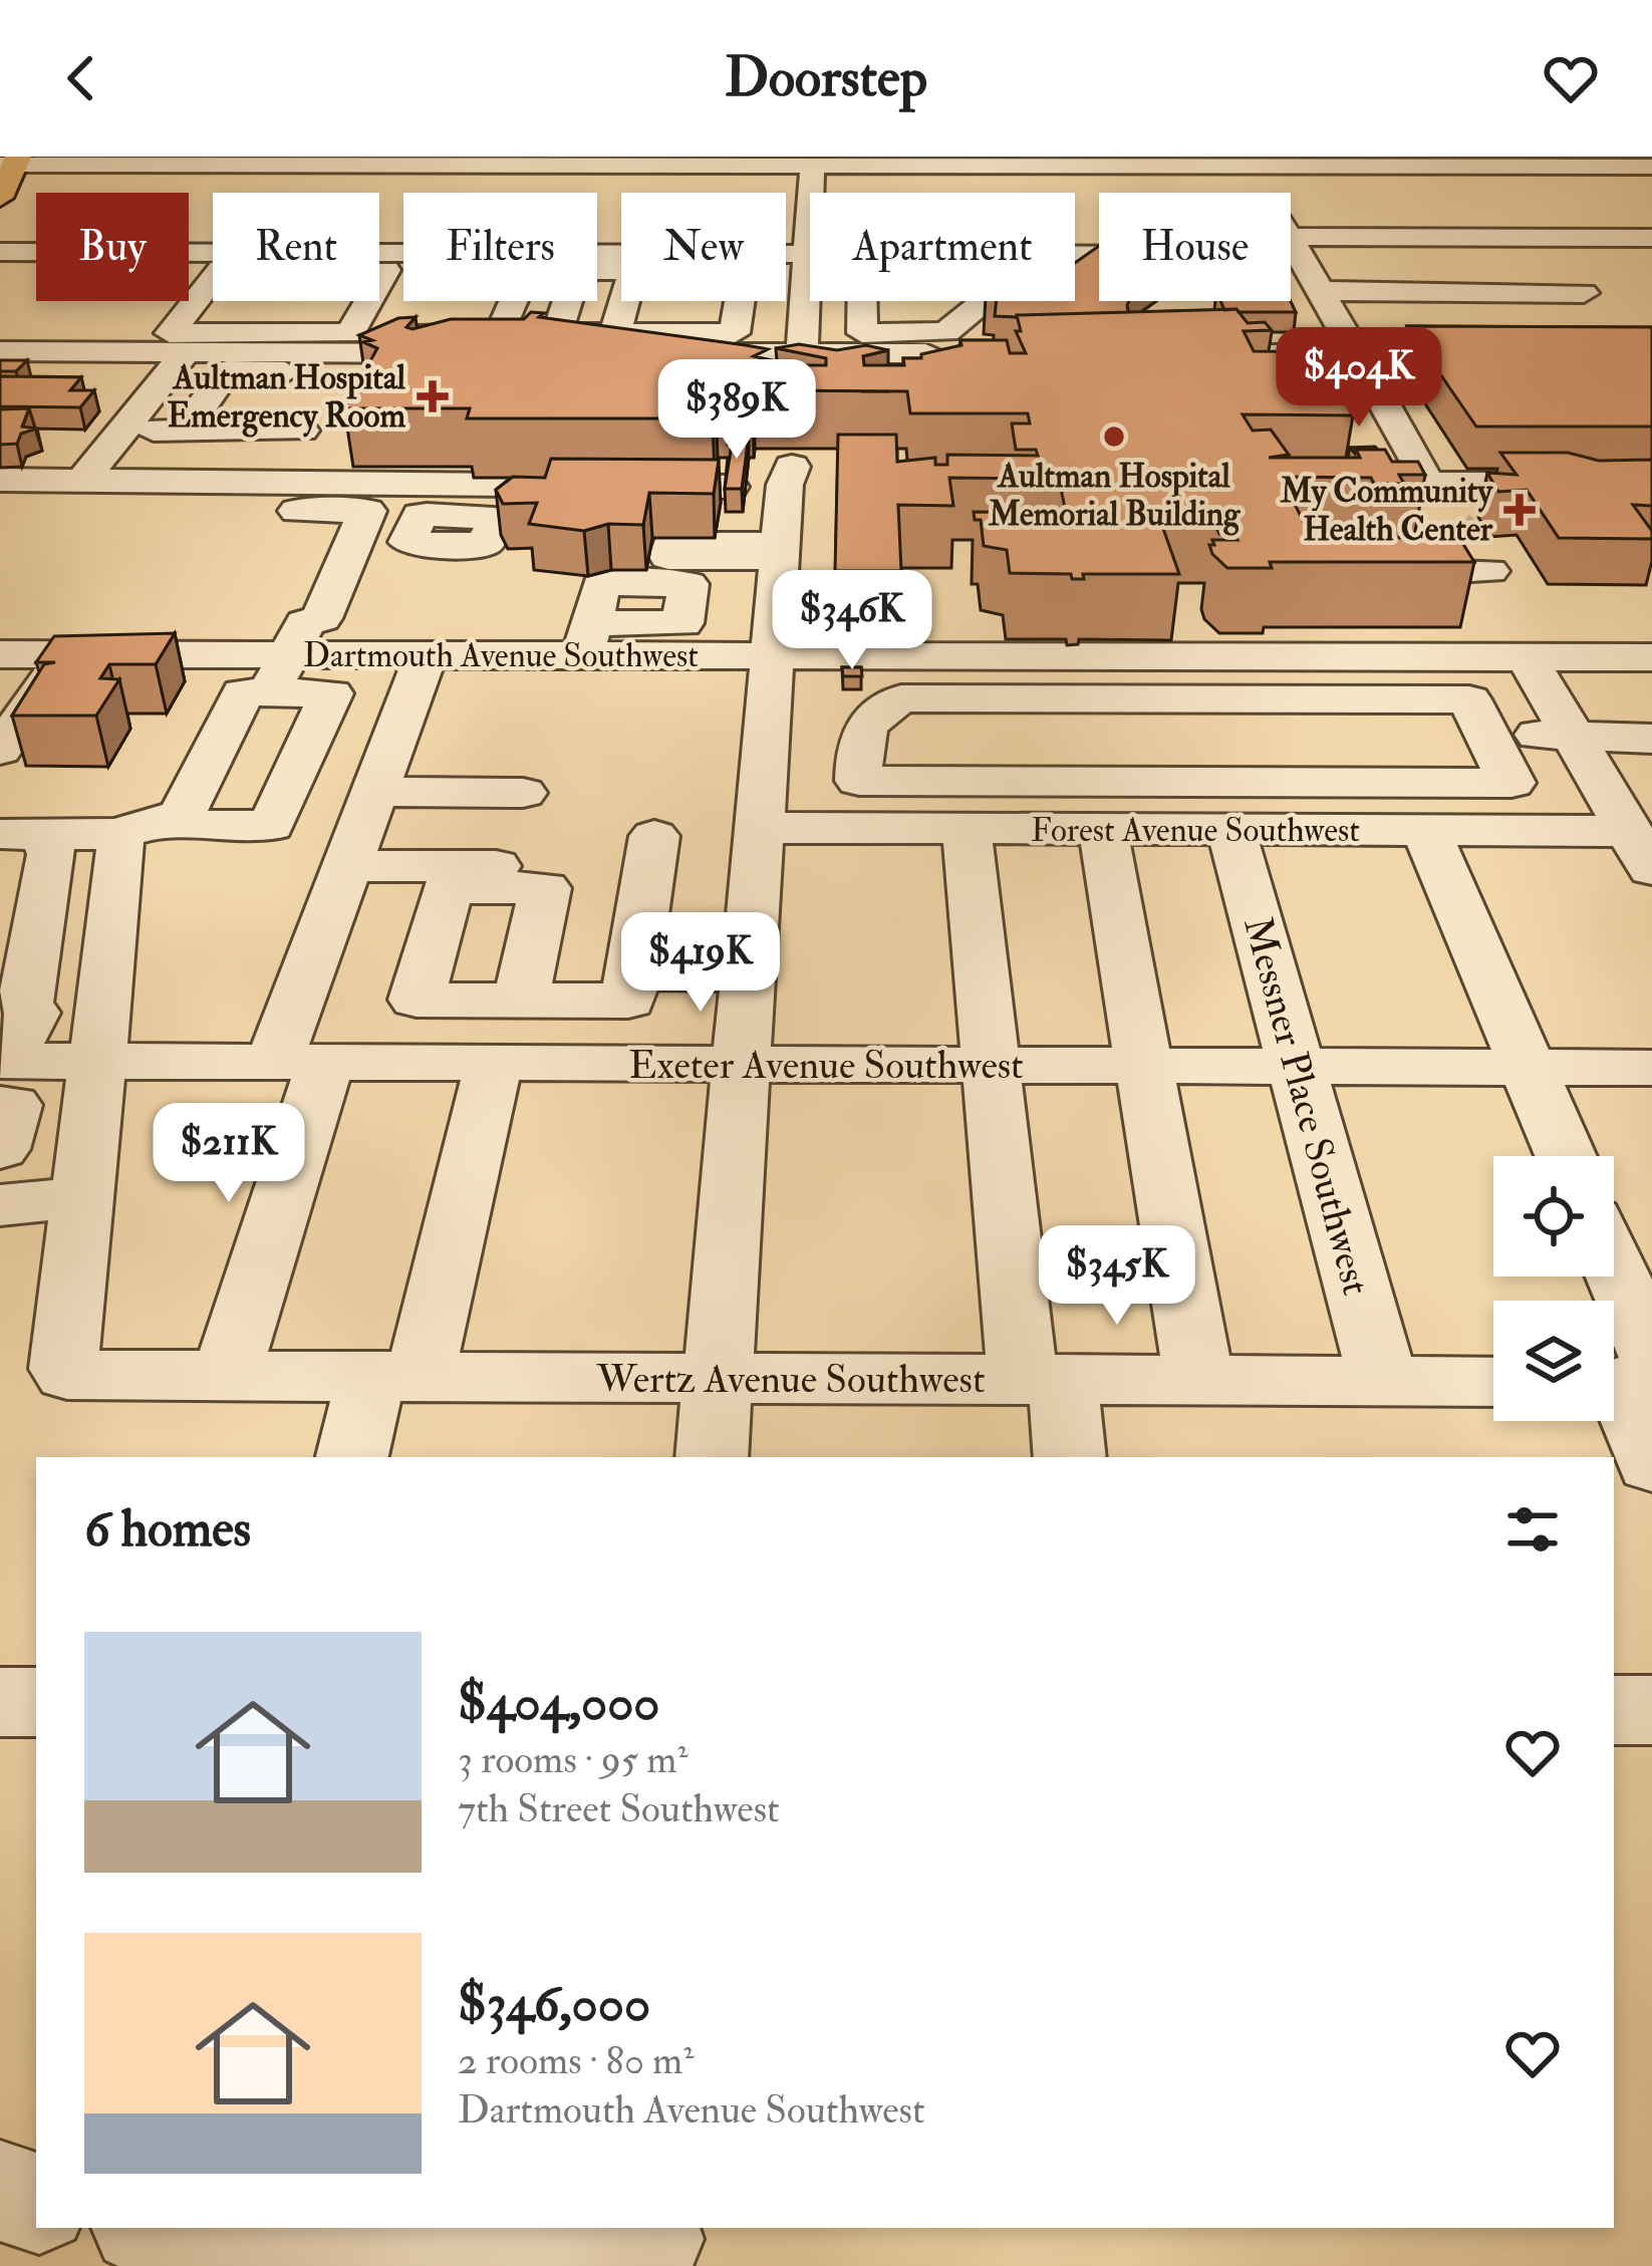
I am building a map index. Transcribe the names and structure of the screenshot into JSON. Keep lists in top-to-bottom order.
{
  "streets": {
    "street": [
      "Dartmouth Avenue Southwest",
      "Forest Avenue Southwest",
      "Exeter Avenue Southwest",
      "Messner Place Southwest",
      "Wertz Avenue Southwest"
    ]
  },
  "crossings": [
    ["Forest Avenue Southwest", "Messner Place Southwest"],
    ["Exeter Avenue Southwest", "Messner Place Southwest"],
    ["Messner Place Southwest", "Wertz Avenue Southwest"]
  ],
  "places": {
    "health": ["Aultman Hospital Emergency Room", "My Community Health Center"],
    "other": ["Aultman Hospital Memorial Building"]
  },
  "page": {
    "header": "Doorstep",
    "chip": [
      "Buy",
      "Rent",
      "Filters",
      "New",
      "Apartment",
      "House"
    ],
    "price": [
      "$404K",
      "$389K",
      "$346K",
      "$419K",
      "$211K",
      "$345K"
    ],
    "heading": "6 homes",
    "list": [
      {
        "name": "$404,000",
        "note": "3 rooms · 95 m² · 7th Street Southwest"
      },
      {
        "name": "$346,000",
        "note": "2 rooms · 80 m² · Dartmouth Avenue Southwest"
      }
    ]
  }
}
